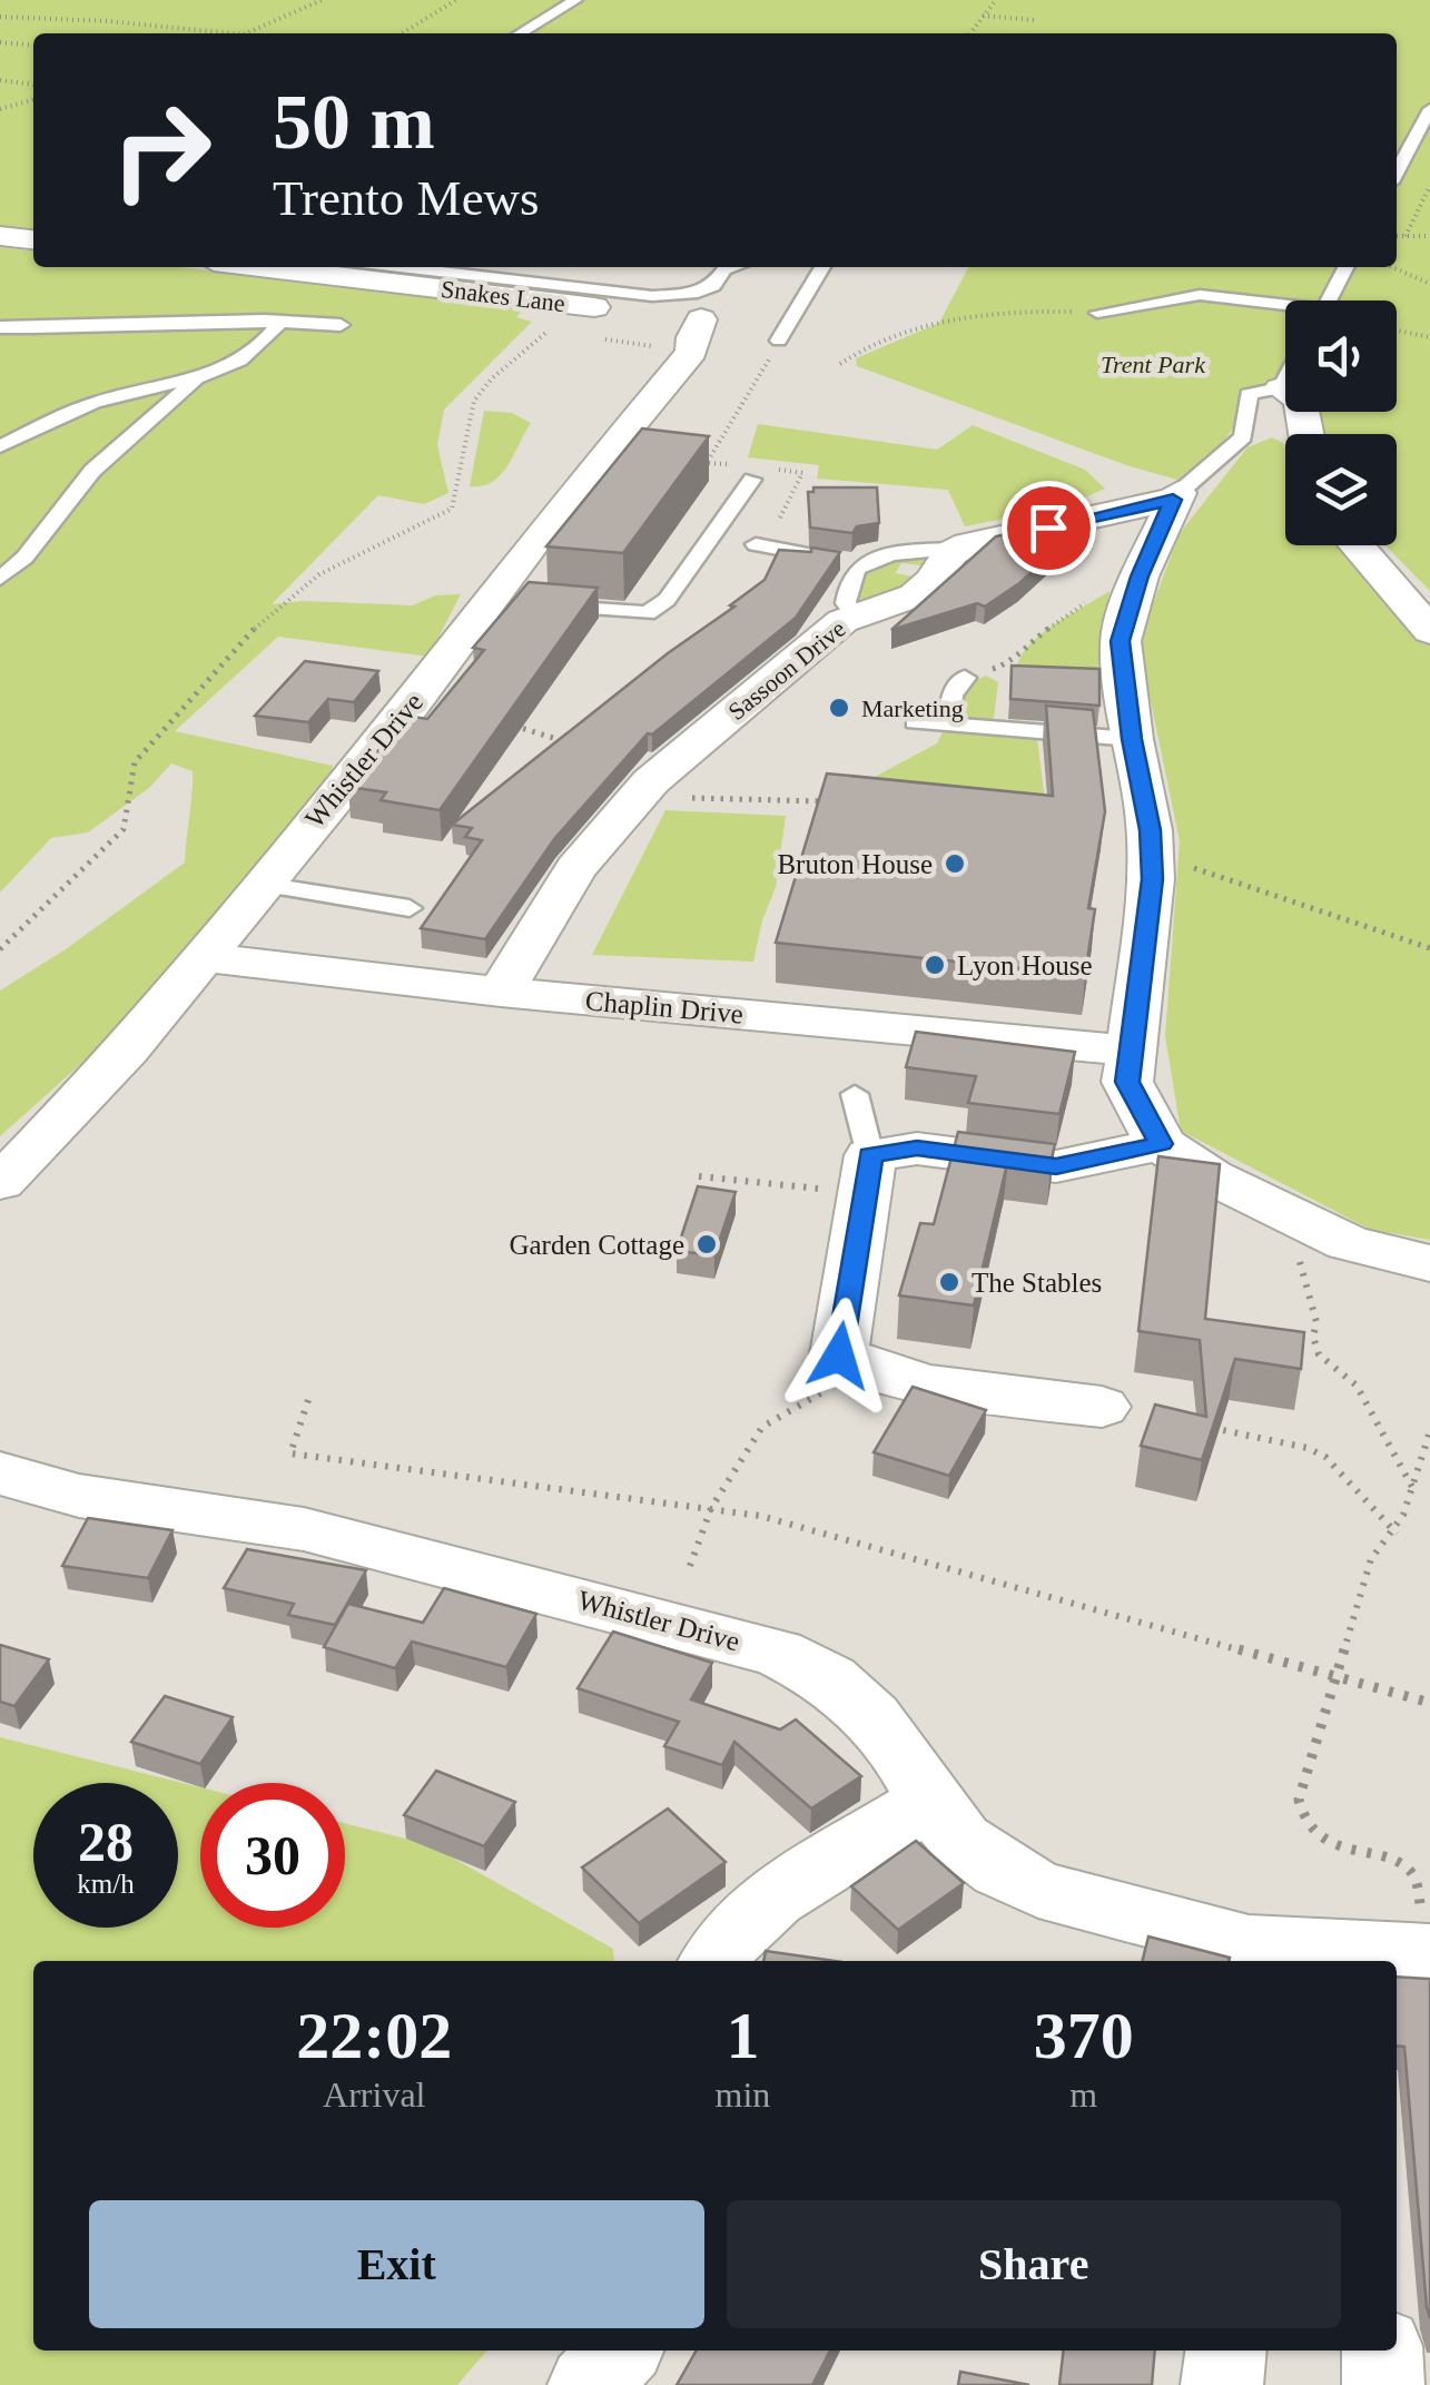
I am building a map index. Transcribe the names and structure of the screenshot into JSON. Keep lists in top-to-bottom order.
{
  "streets": {
    "street": [
      "Snakes Lane",
      "Sassoon Drive",
      "Whistler Drive",
      "Chaplin Drive"
    ]
  },
  "crossings": [
    ["Sassoon Drive", "Chaplin Drive"],
    ["Whistler Drive", "Chaplin Drive"]
  ],
  "parks": ["Trent Park"],
  "places": [
    "Marketing",
    "Bruton House",
    "Lyon House",
    "Garden Cottage",
    "The Stables"
  ],
  "page": {
    "turn": ["50 m", "Trento Mews"],
    "speed": "28 km/h",
    "limit": "30",
    "eta": [
      "22:02",
      "Arrival",
      "1",
      "min",
      "370",
      "m"
    ],
    "buttons": ["Exit", "Share"]
  }
}
